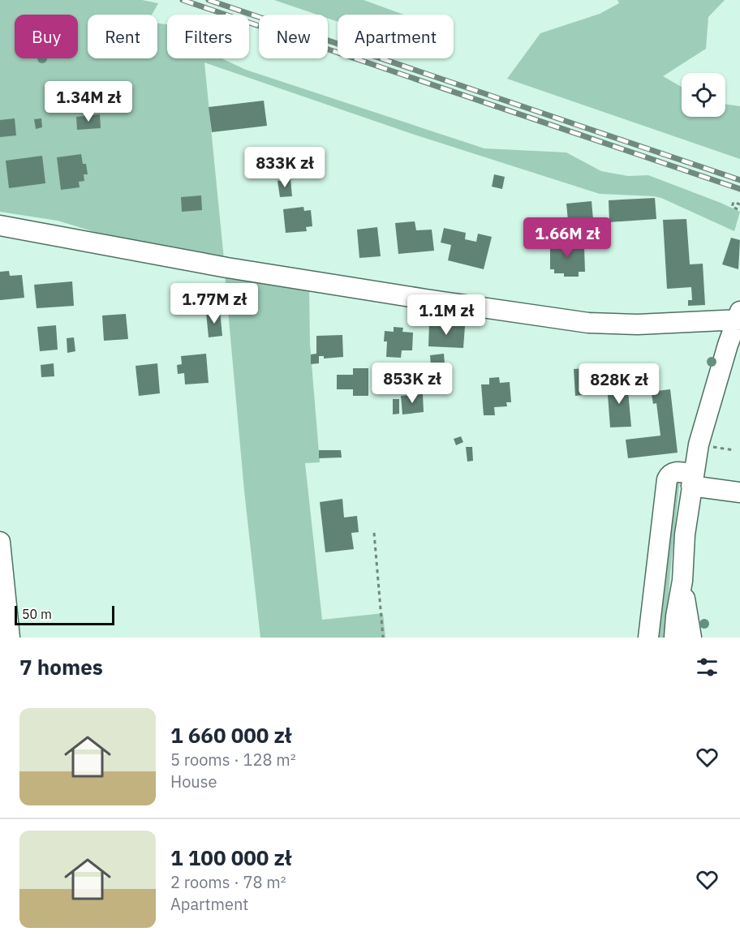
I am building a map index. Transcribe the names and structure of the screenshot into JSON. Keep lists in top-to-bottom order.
{
  "scale_bar": "50 m",
  "page": {
    "chip": [
      "Buy",
      "Rent",
      "Filters",
      "New",
      "Apartment"
    ],
    "price": [
      "1.34M zł",
      "833K zł",
      "1.66M zł",
      "1.77M zł",
      "1.1M zł",
      "853K zł",
      "828K zł"
    ],
    "scale": "50 m",
    "heading": "7 homes",
    "list": [
      {
        "name": "1 660 000 zł",
        "note": "5 rooms · 128 m² · House"
      },
      {
        "name": "1 100 000 zł",
        "note": "2 rooms · 78 m² · Apartment"
      }
    ]
  }
}
